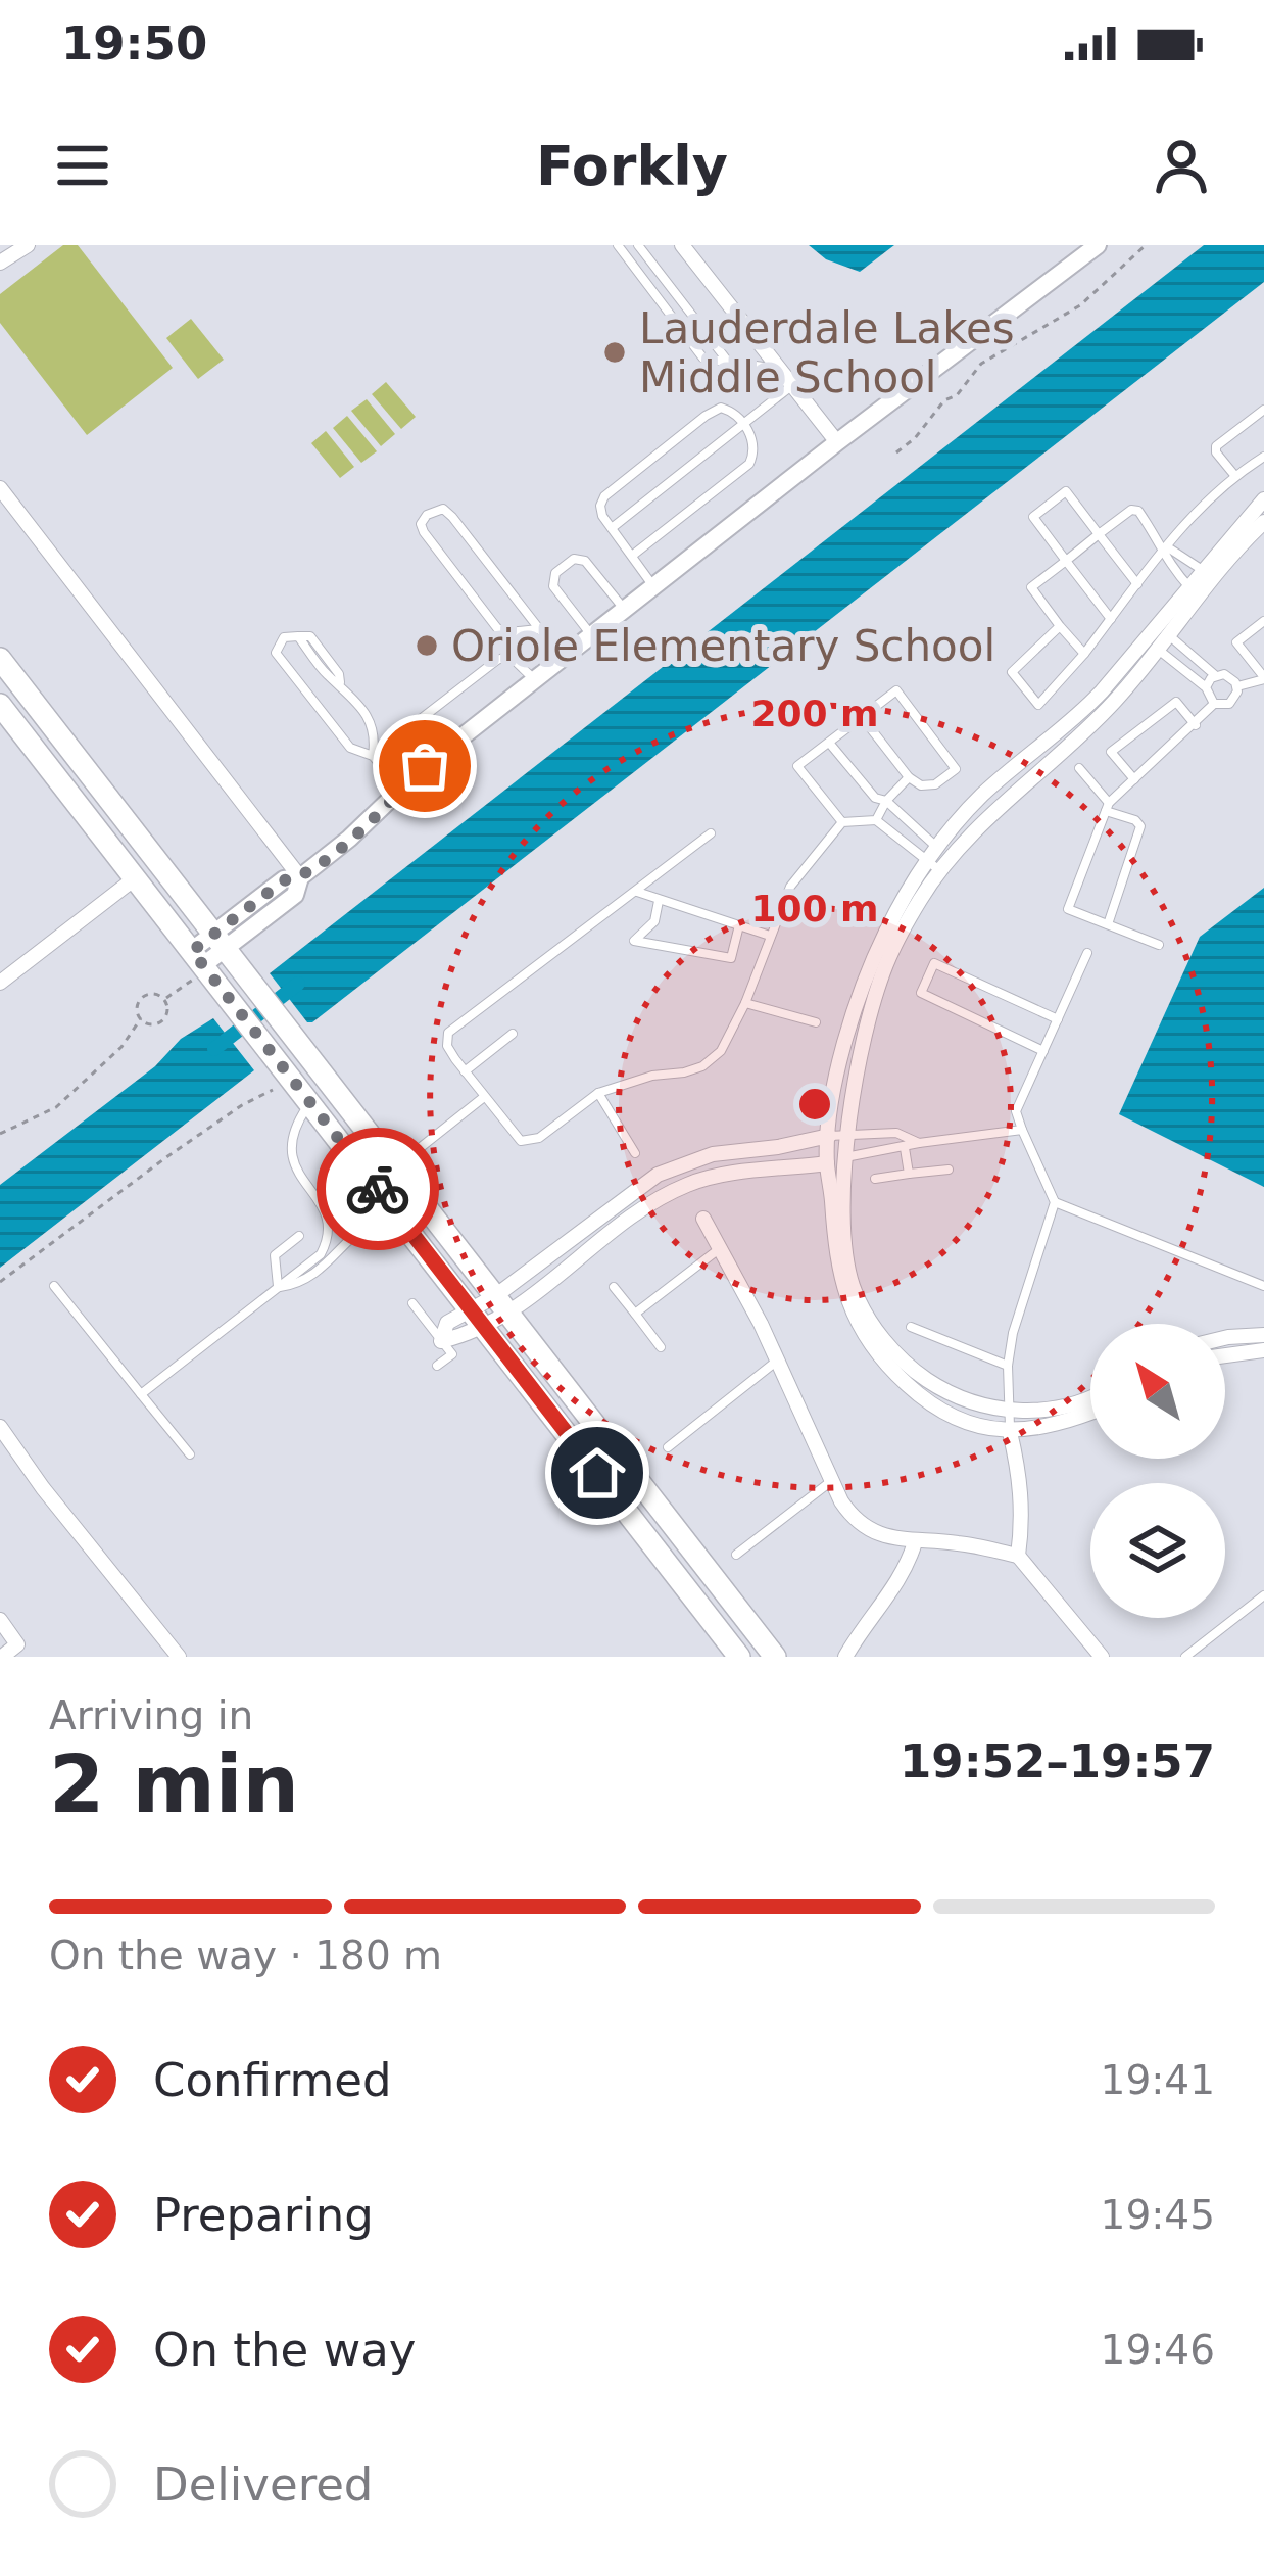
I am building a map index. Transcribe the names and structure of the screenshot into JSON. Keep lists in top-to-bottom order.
{
  "places": ["Lauderdale Lakes Middle School", "Oriole Elementary School"],
  "north": "top left",
  "page": {
    "status": "19:50",
    "header": "Forkly",
    "heading": ["2 min", "Arriving in", "19:52–19:57"],
    "bar": "On the way · 180 m",
    "list": [
      ["Confirmed", "19:41"],
      ["Preparing", "19:45"],
      ["On the way", "19:46"],
      "Delivered"
    ]
  },
  "rings": ["200 m", "100 m"]
}
